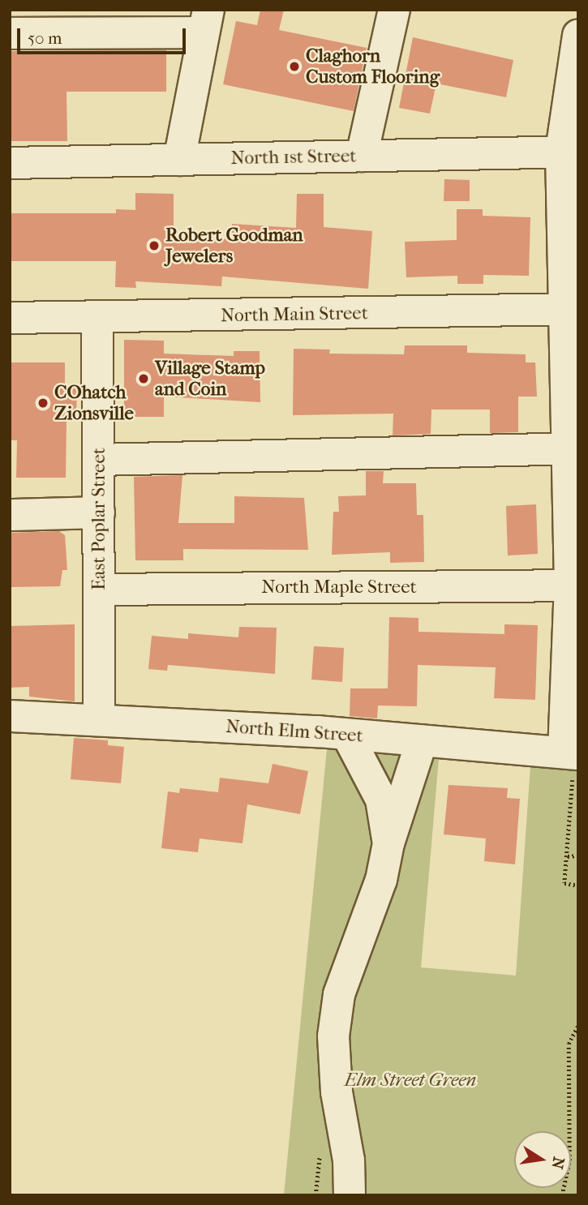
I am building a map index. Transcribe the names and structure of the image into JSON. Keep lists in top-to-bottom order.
{
  "streets": {
    "street": [
      "North 1st Street",
      "North Main Street",
      "East Poplar Street",
      "North Maple Street",
      "North Elm Street"
    ]
  },
  "crossings": [
    ["North Main Street", "East Poplar Street"],
    ["East Poplar Street", "North Maple Street"],
    ["East Poplar Street", "North Elm Street"]
  ],
  "parks": ["Elm Street Green"],
  "places": [
    "Claghorn Custom Flooring",
    "Robert Goodman Jewelers",
    "Village Stamp and Coin",
    "COhatch Zionsville"
  ],
  "scale_bar": "50 m",
  "north": "right"
}
